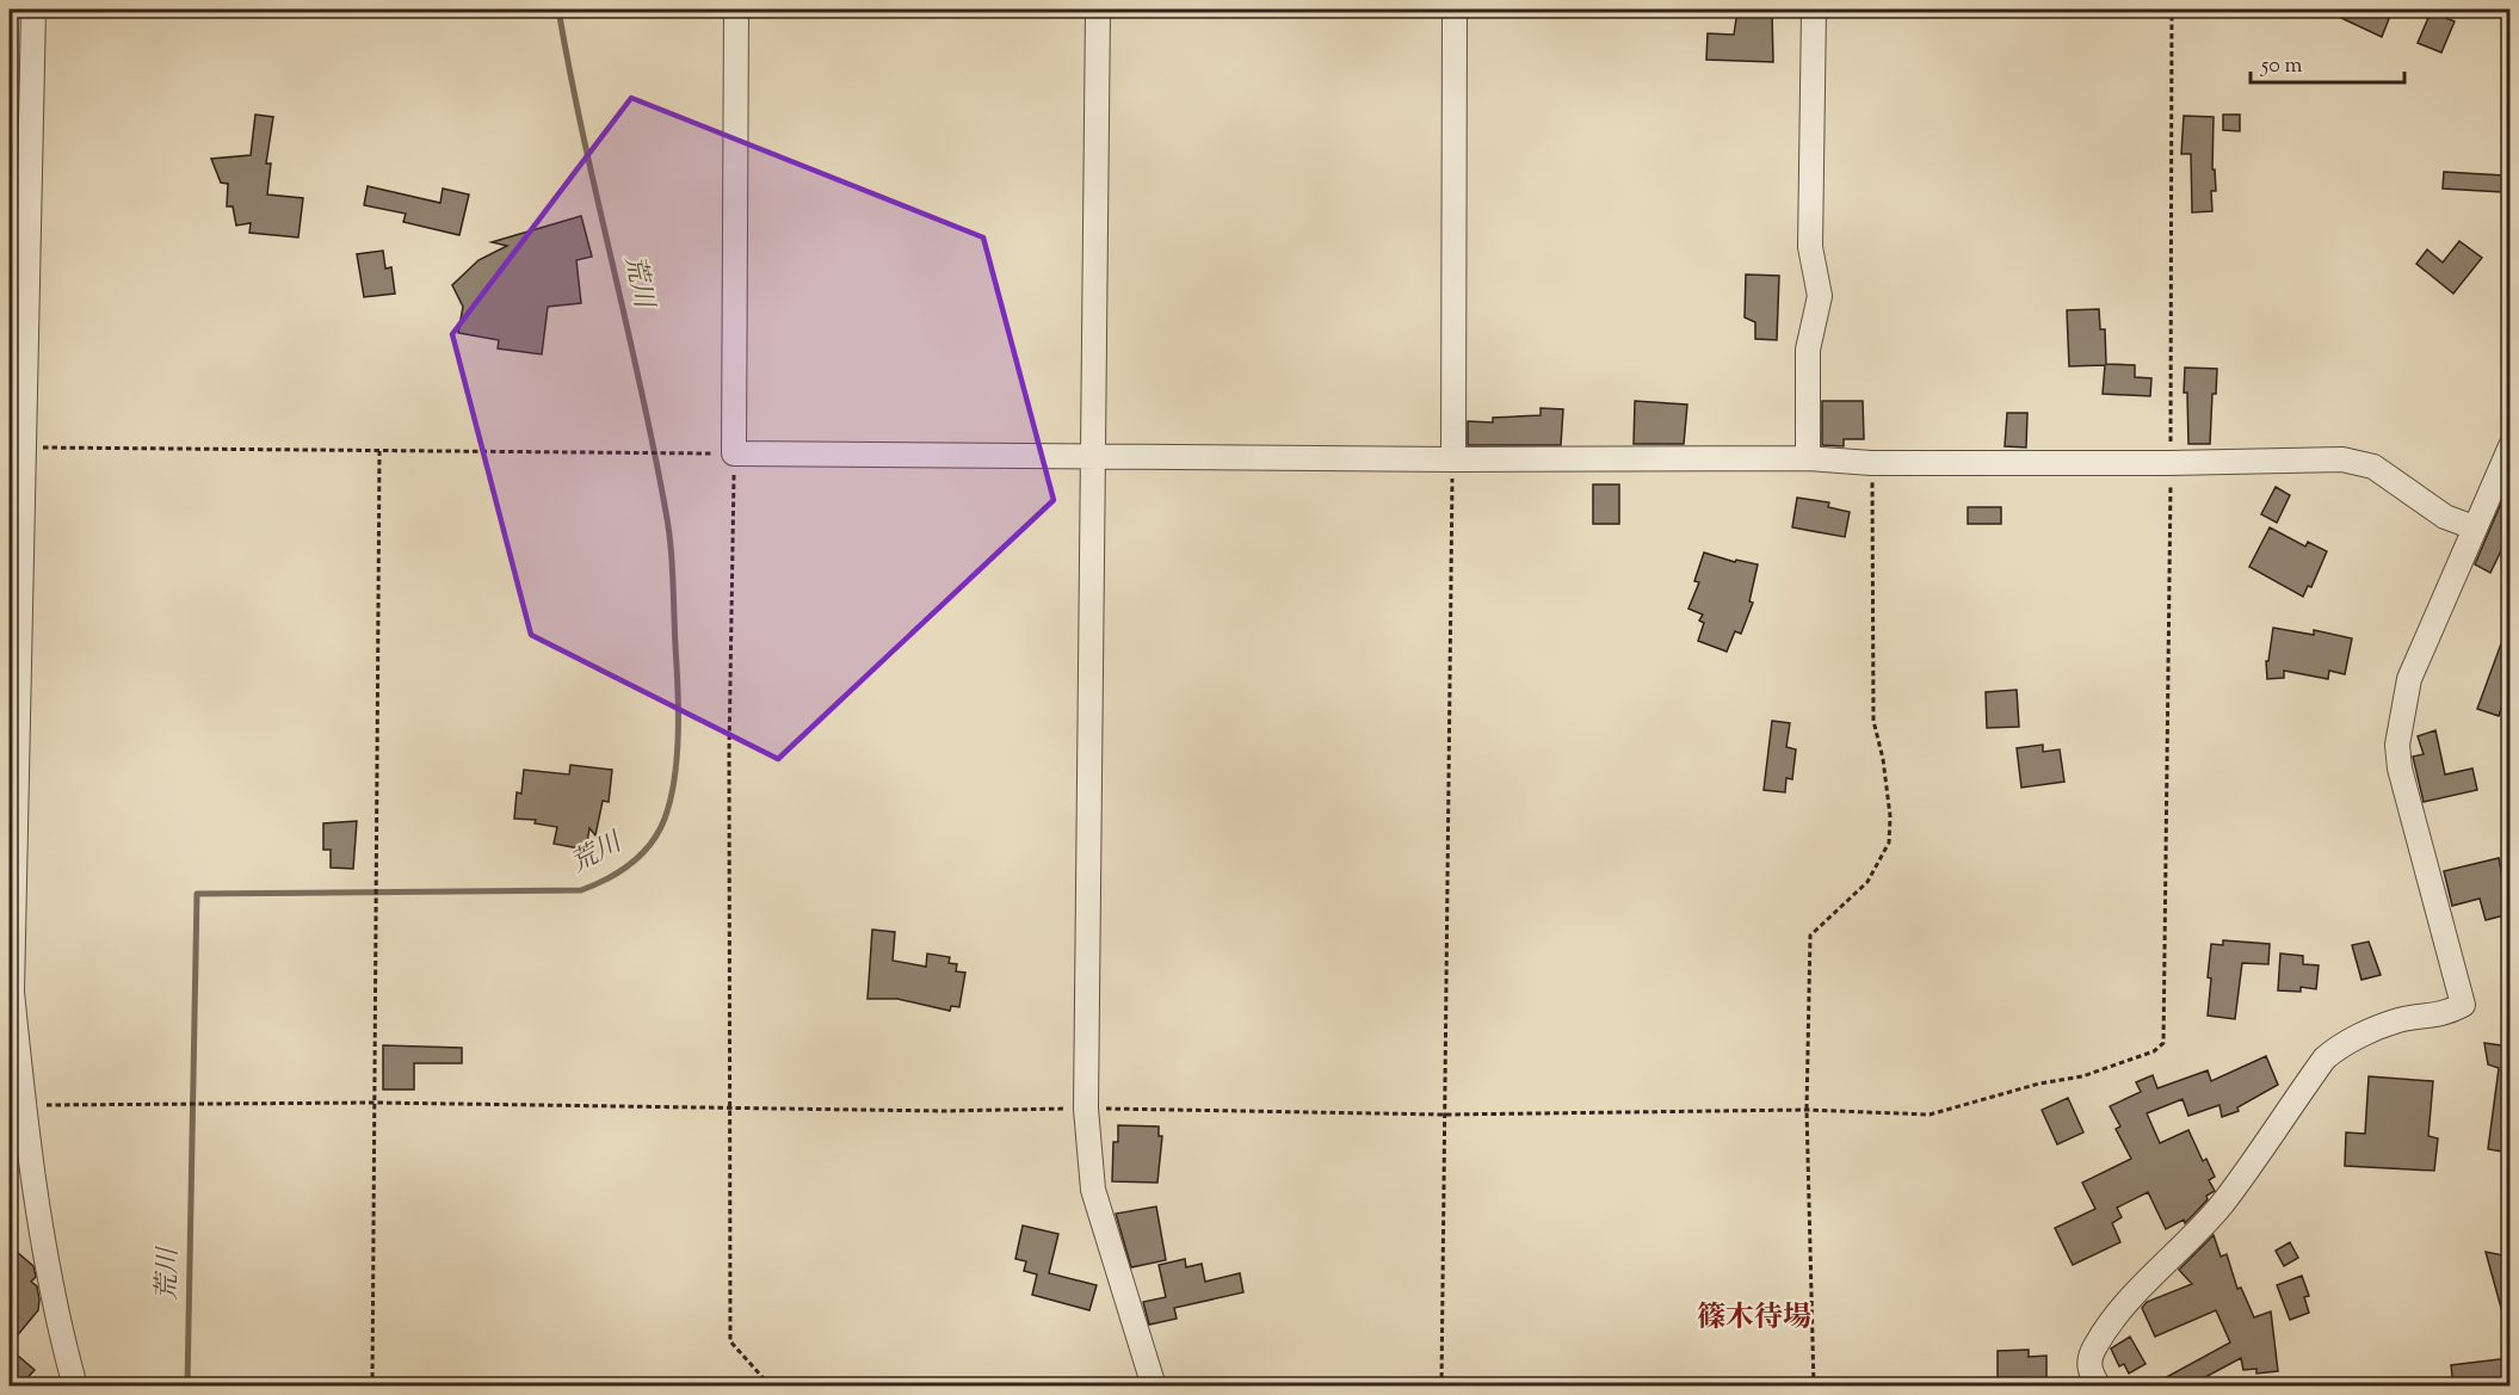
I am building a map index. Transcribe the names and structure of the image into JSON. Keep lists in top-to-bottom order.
{
  "districts": ["篠木待場"],
  "water": ["荒川"],
  "scale_bar": "50 m"
}
